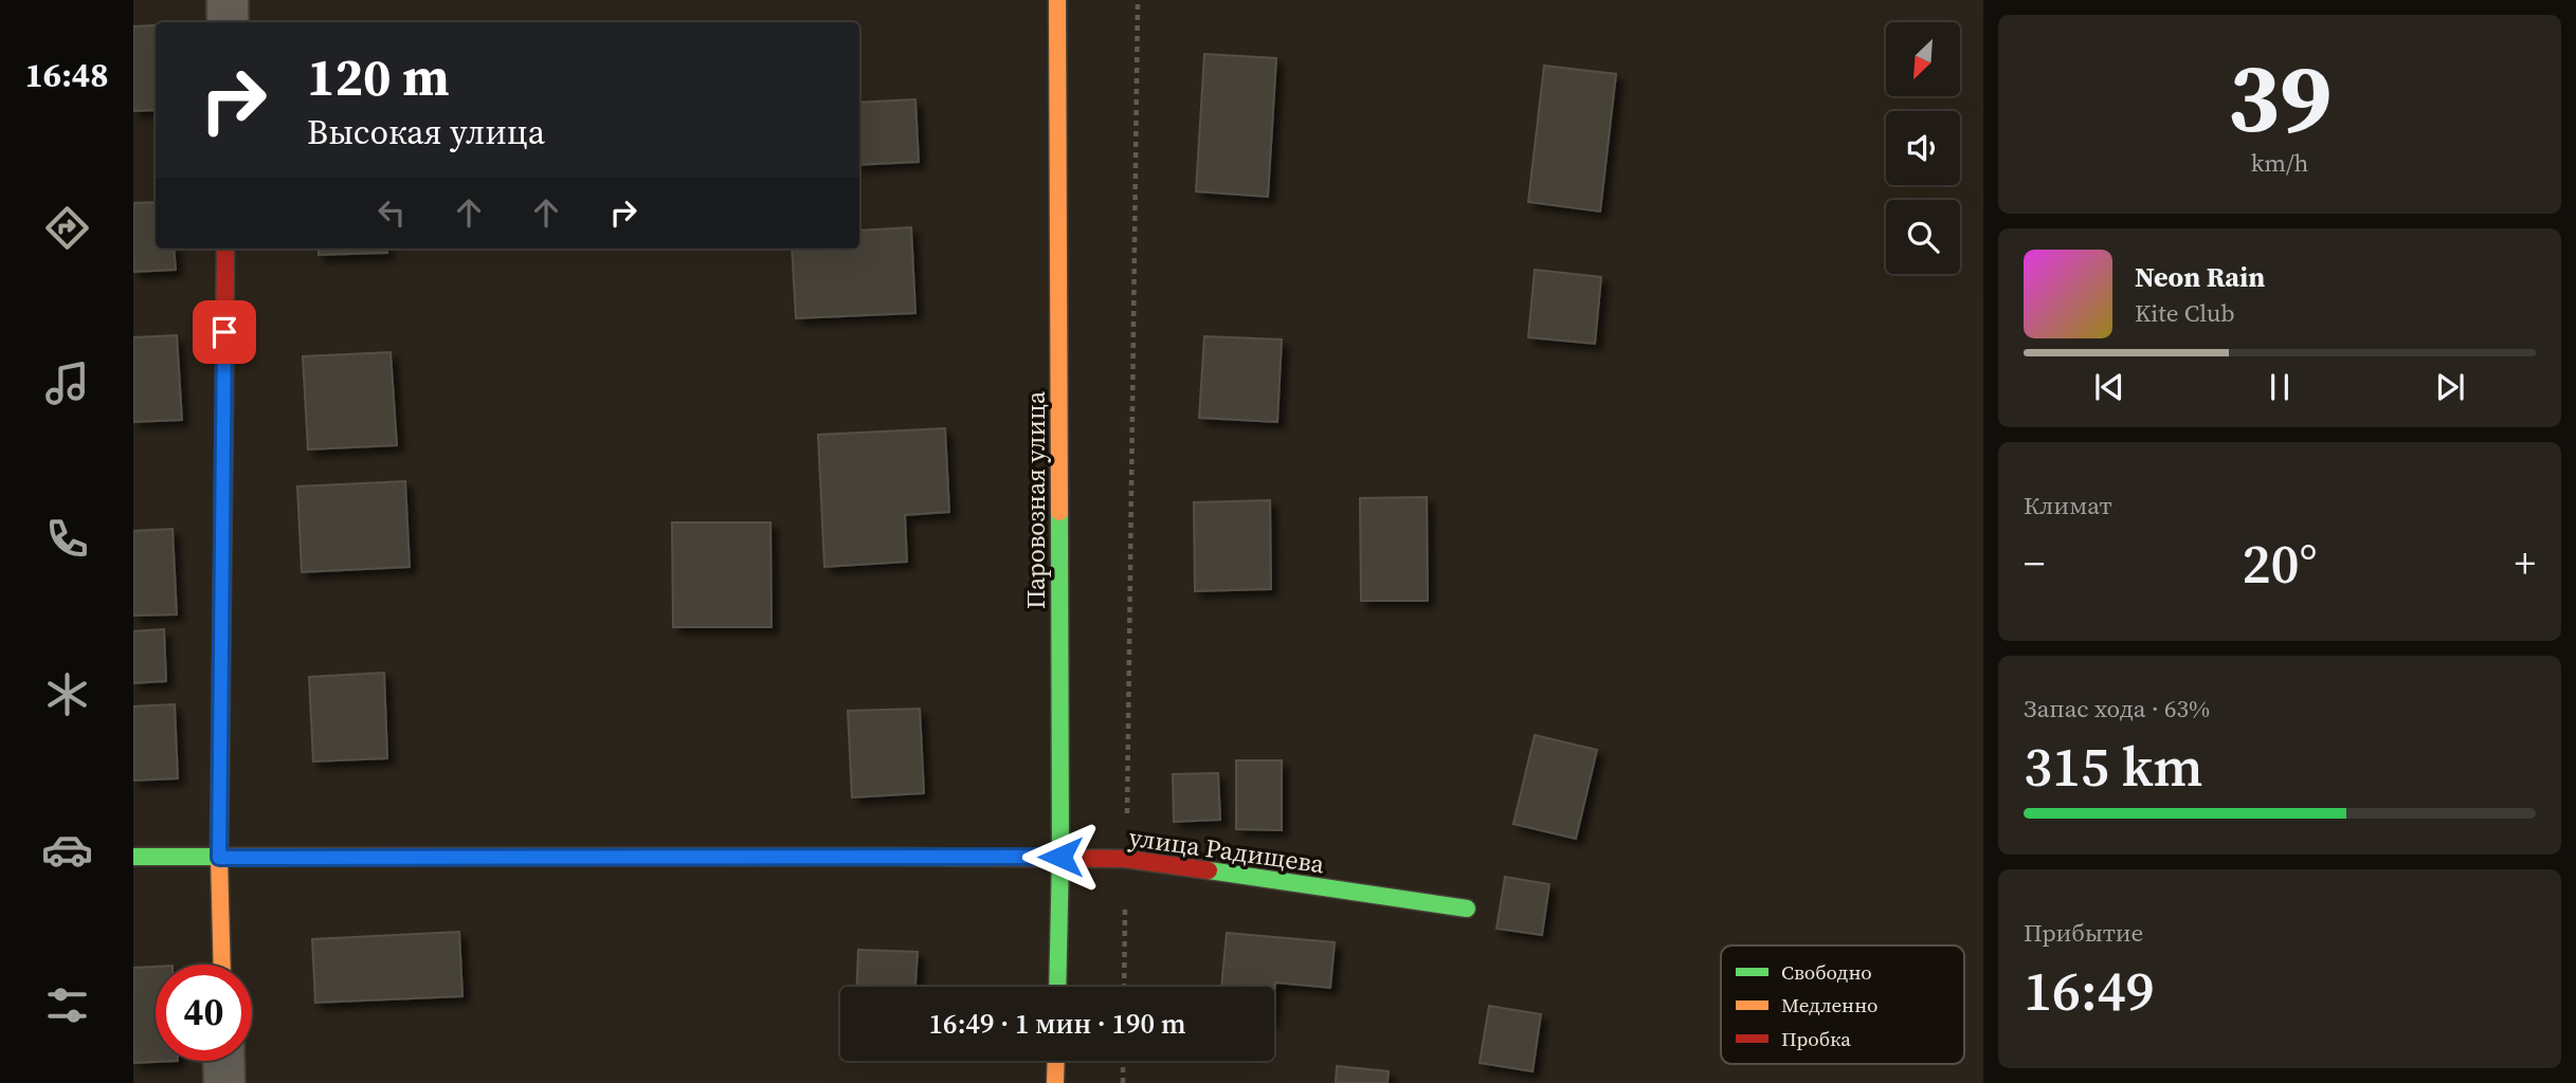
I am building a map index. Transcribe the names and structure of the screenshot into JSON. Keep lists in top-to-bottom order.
{
  "streets": {
    "street": ["Паровозная улица", "улица Радищева"]
  },
  "crossings": [
    ["Паровозная улица", "улица Радищева"]
  ],
  "legend": ["Свободно", "Медленно", "Пробка"],
  "north": "bottom left",
  "page": {
    "tabs": "16:48",
    "tile": [
      ["39", "km/h"],
      "Климат",
      ["Запас хода · 63%", "315 km"],
      ["Прибытие", "16:49"]
    ],
    "turn": ["120 m", "Высокая улица"],
    "song": ["Neon Rain", "Kite Club"],
    "heat": ["−", "20°", "+"],
    "limit": "40",
    "trip": "16:49 · 1 мин · 190 m"
  }
}
